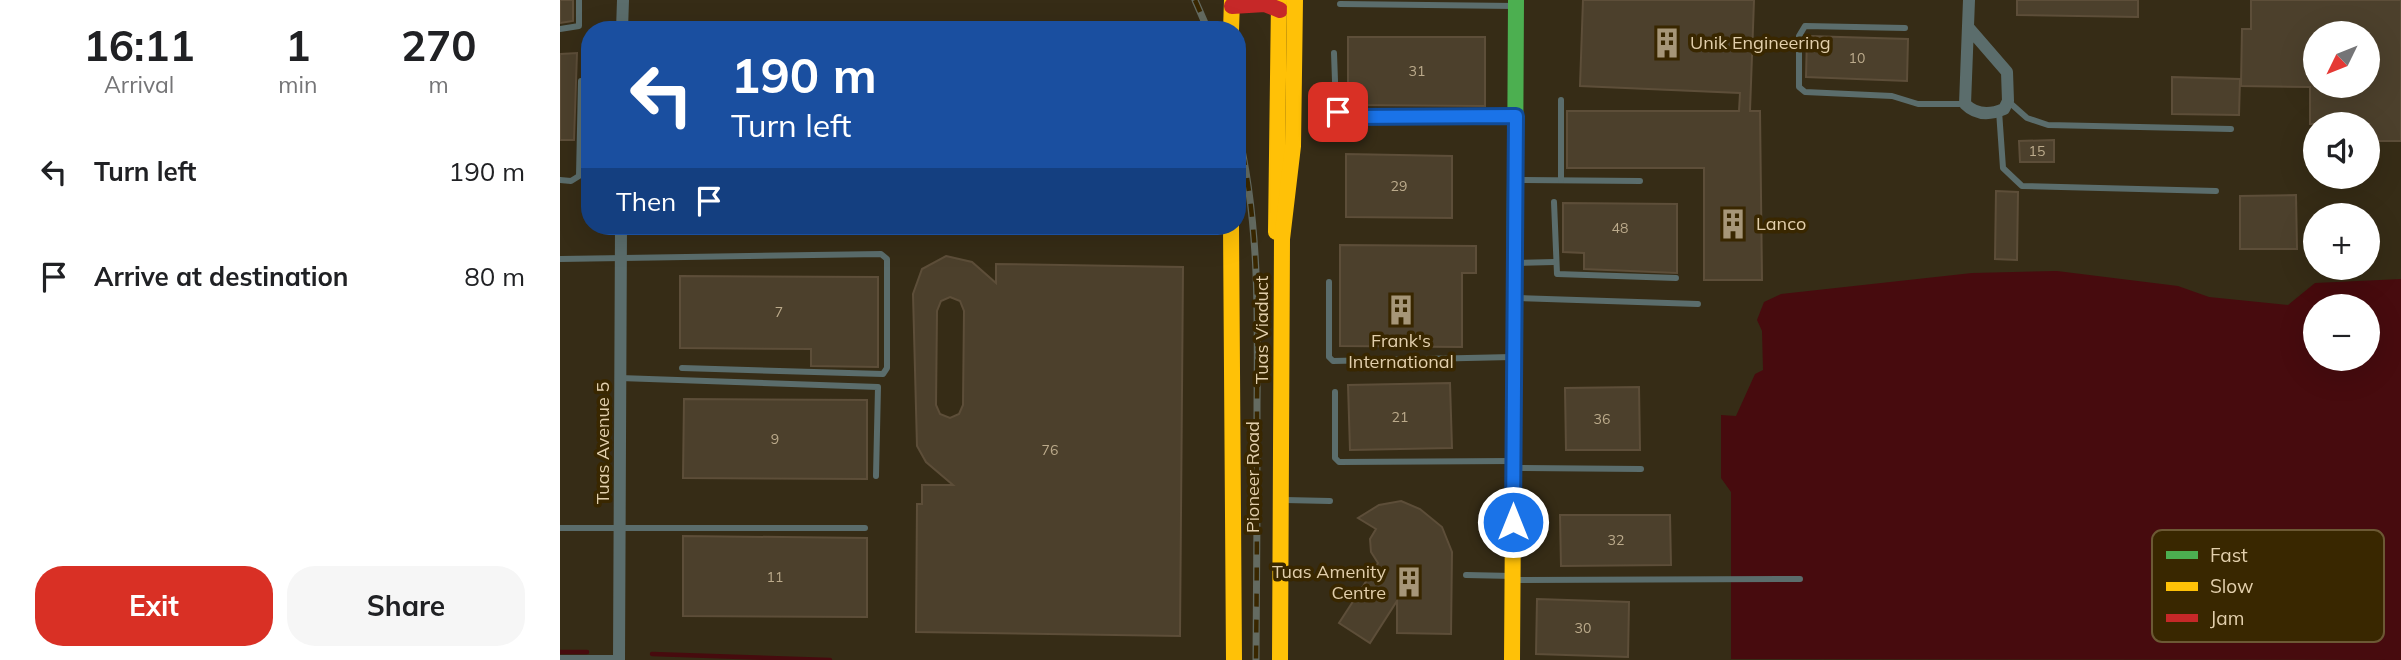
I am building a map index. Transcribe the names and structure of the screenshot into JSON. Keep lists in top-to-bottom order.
{
  "streets": {
    "main road": ["Tuas Viaduct", "Pioneer Road"],
    "street": ["Tuas Avenue 5"]
  },
  "places": {
    "building": [
      "Unik Engineering",
      "Lanco",
      "Frank's International",
      "Tuas Amenity Centre"
    ]
  },
  "house_numbers": [
    "10",
    "31",
    "15",
    "29",
    "48",
    "7",
    "21",
    "36",
    "9",
    "76",
    "32",
    "11",
    "30"
  ],
  "legend": ["Fast", "Slow", "Jam"],
  "north": "bottom left",
  "page": {
    "eta": [
      "16:11",
      "Arrival",
      "1",
      "min",
      "270",
      "m"
    ],
    "map_buttons": ["+", "−"],
    "turn": ["190 m", "Turn left"],
    "list": [
      {
        "name": "Turn left",
        "value": "190 m"
      },
      {
        "name": "Arrive at destination",
        "value": "80 m"
      }
    ],
    "then": "Then",
    "buttons": ["Exit", "Share"]
  }
}
